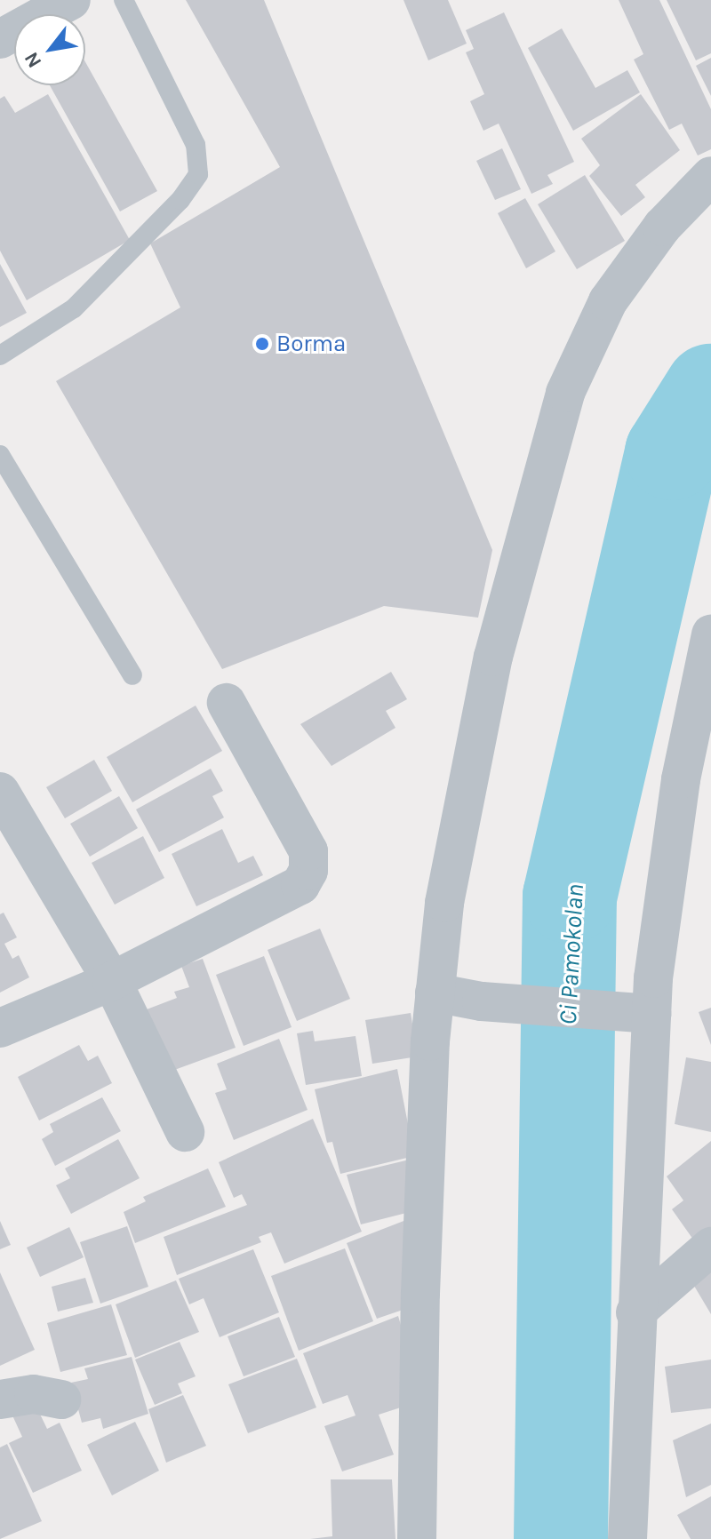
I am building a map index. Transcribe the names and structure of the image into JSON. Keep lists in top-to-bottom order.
{
  "water": ["Ci Pamokolan"],
  "places": ["Borma"],
  "north": "bottom left"
}
